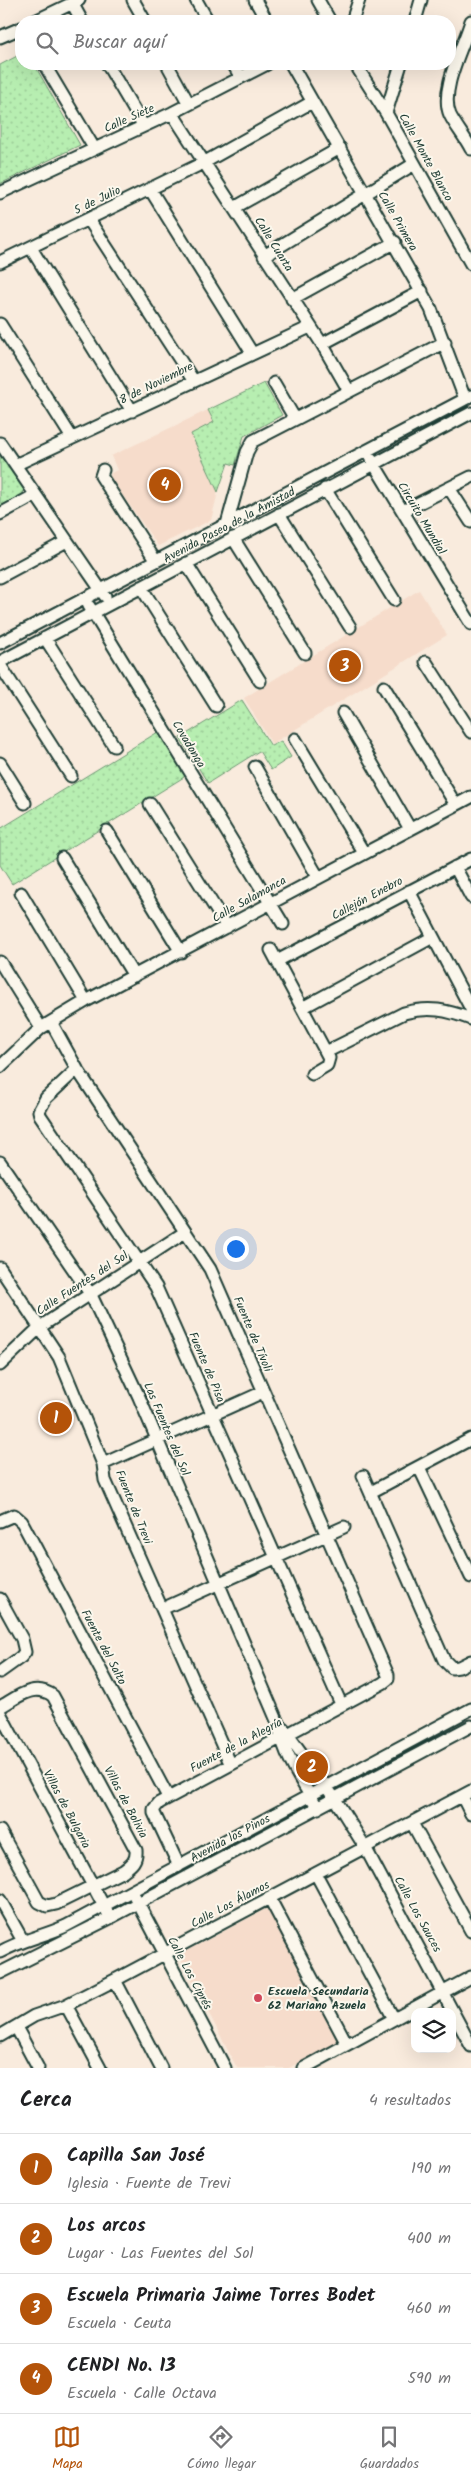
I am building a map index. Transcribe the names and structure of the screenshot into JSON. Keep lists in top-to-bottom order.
{
  "streets": {
    "street": [
      "Calle Siete",
      "Calle Monte Blanco",
      "5 de Julio",
      "Calle Primera",
      "Calle Cuarta",
      "8 de Noviembre",
      "Circuito Mundial",
      "Avenida Paseo de la Amistad",
      "Covadonga",
      "Callejón Enebro",
      "Calle Salamanca",
      "Calle Fuentes del Sol",
      "Fuente de Tívoli",
      "Fuente de Pisa",
      "Las Fuentes del Sol",
      "Fuente de Trevi",
      "Fuente del Salto",
      "Fuente de la Alegría",
      "Villas de Bolivia",
      "Villas de Bulgaria",
      "Avenida los Pinos",
      "Calle Los Álamos",
      "Calle Los Sauces",
      "Calle Los Ciprés"
    ]
  },
  "crossings": [
    ["Calle Siete", "Calle Cuarta"],
    ["5 de Julio", "Calle Primera"],
    ["5 de Julio", "Calle Cuarta"],
    ["Calle Primera", "Avenida Paseo de la Amistad"],
    ["Calle Cuarta", "8 de Noviembre"],
    ["Circuito Mundial", "Avenida Paseo de la Amistad"],
    ["Avenida Paseo de la Amistad", "Covadonga"],
    ["Covadonga", "Calle Salamanca"],
    ["Calle Salamanca", "Fuente de Tívoli"],
    ["Calle Fuentes del Sol", "Fuente de Tívoli"],
    ["Calle Fuentes del Sol", "Fuente de Pisa"],
    ["Calle Fuentes del Sol", "Las Fuentes del Sol"],
    ["Calle Fuentes del Sol", "Fuente de Trevi"],
    ["Fuente de Tívoli", "Fuente de Pisa"],
    ["Fuente de Tívoli", "Fuente de la Alegría"],
    ["Fuente de Pisa", "Fuente de la Alegría"],
    ["Las Fuentes del Sol", "Fuente de la Alegría"],
    ["Las Fuentes del Sol", "Avenida los Pinos"],
    ["Las Fuentes del Sol", "Calle Los Sauces"],
    ["Fuente de Trevi", "Fuente de la Alegría"],
    ["Fuente del Salto", "Fuente de la Alegría"],
    ["Fuente de la Alegría", "Avenida los Pinos"],
    ["Villas de Bolivia", "Villas de Bulgaria"],
    ["Villas de Bulgaria", "Avenida los Pinos"],
    ["Avenida los Pinos", "Calle Los Sauces"],
    ["Avenida los Pinos", "Calle Los Ciprés"],
    ["Calle Los Álamos", "Calle Los Sauces"],
    ["Calle Los Álamos", "Calle Los Ciprés"]
  ],
  "places": ["Escuela Secundaria 62 Mariano Azuela"],
  "page": {
    "search": "Buscar aquí",
    "pins": [
      "4",
      "3",
      "1",
      "2"
    ],
    "heading": ["Cerca", "4 resultados"],
    "list": [
      {
        "mark": "1",
        "name": "Capilla San José",
        "note": "Iglesia · Fuente de Trevi",
        "value": "190 m"
      },
      {
        "mark": "2",
        "name": "Los arcos",
        "note": "Lugar · Las Fuentes del Sol",
        "value": "400 m"
      },
      {
        "mark": "3",
        "name": "Escuela Primaria Jaime Torres Bodet",
        "note": "Escuela · Ceuta",
        "value": "460 m"
      },
      {
        "mark": "4",
        "name": "CENDI No. 13",
        "note": "Escuela · Calle Octava",
        "value": "590 m"
      }
    ],
    "nav": ["Mapa", "Cómo llegar", "Guardados"]
  }
}
